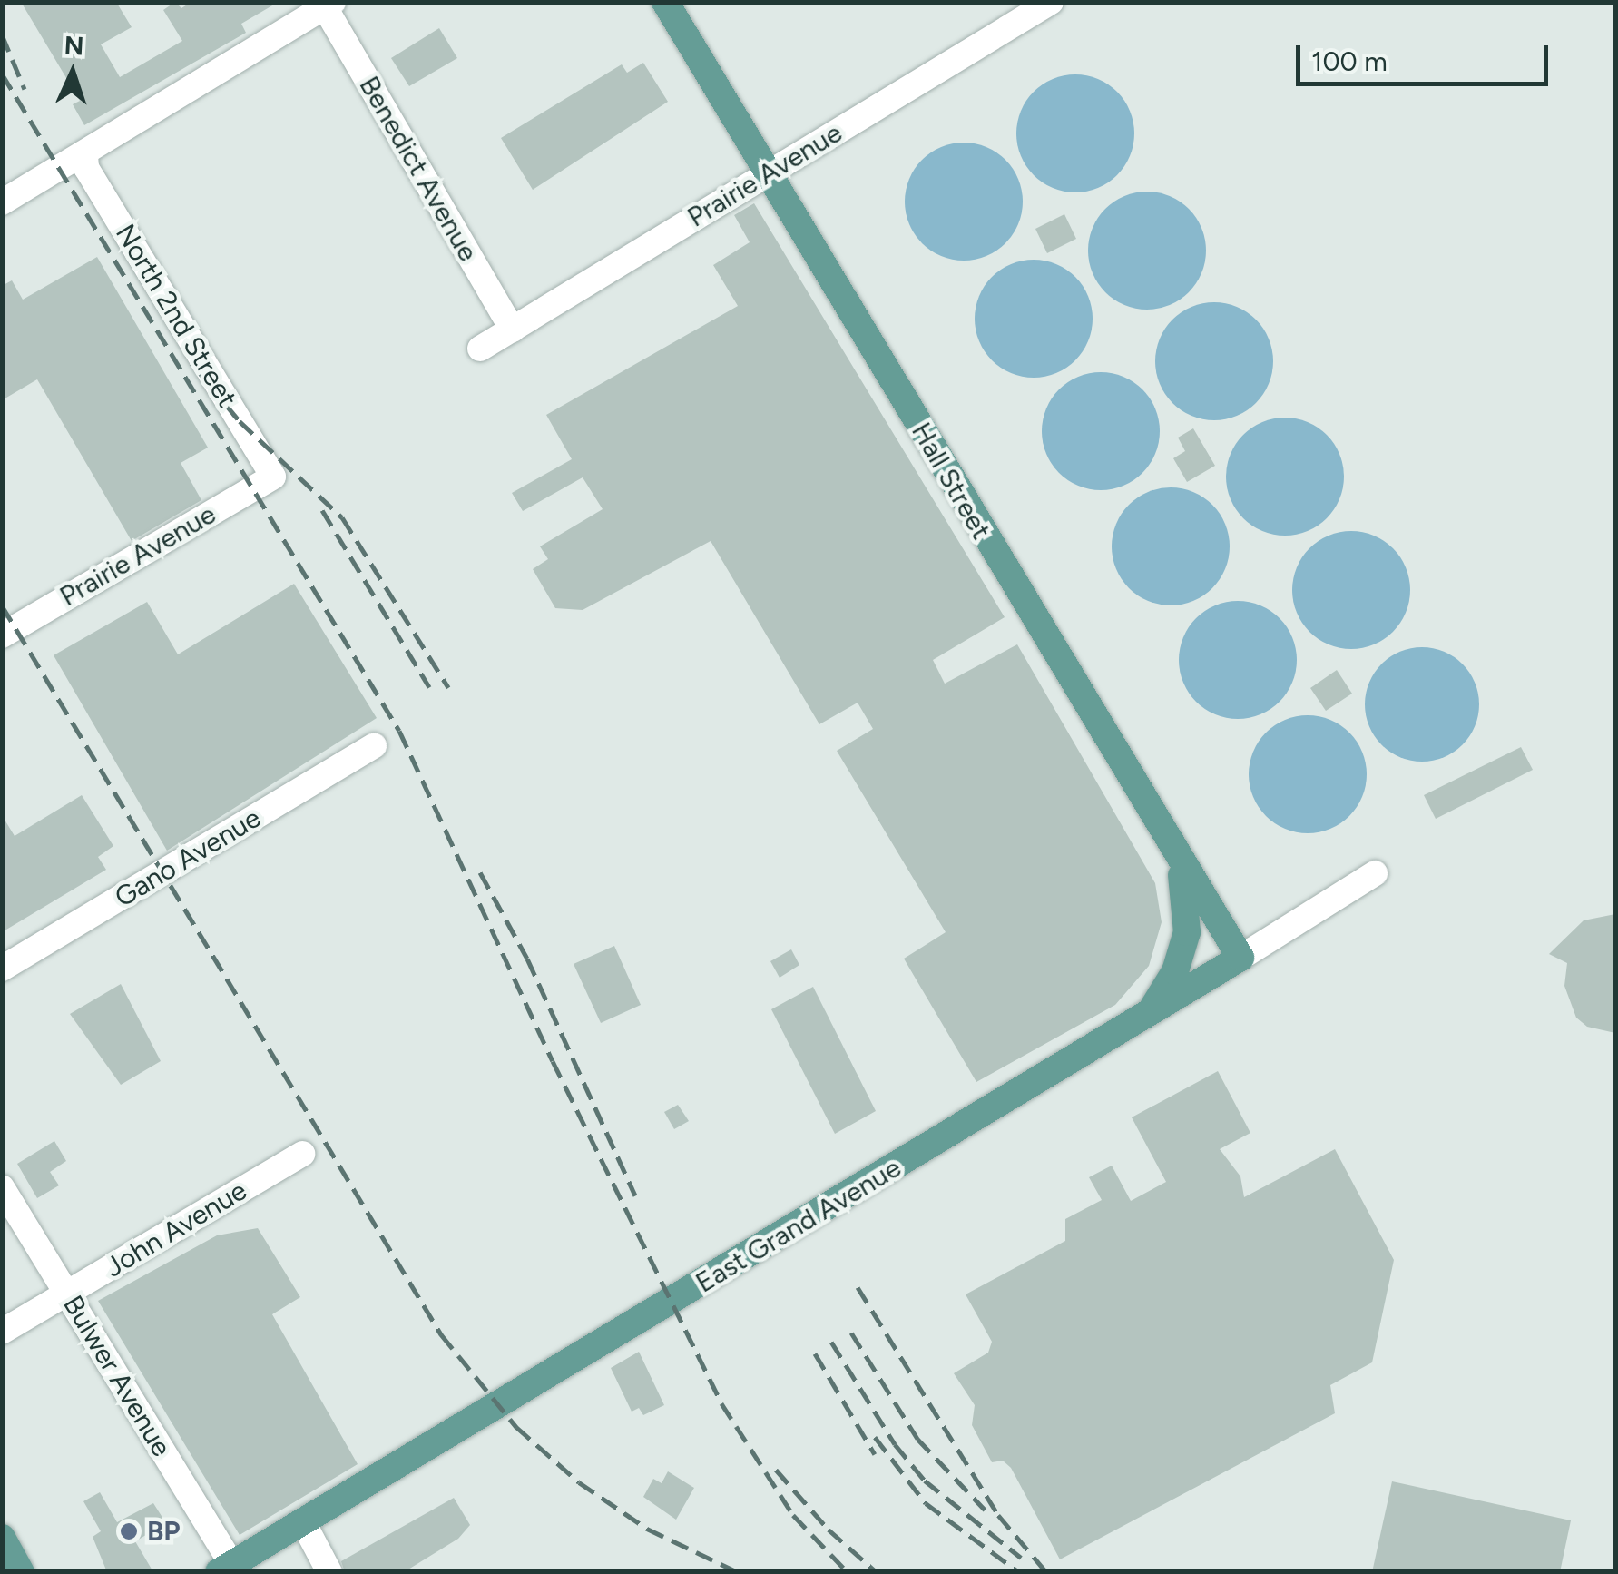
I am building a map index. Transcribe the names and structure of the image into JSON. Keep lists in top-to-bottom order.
{
  "streets": {
    "main road": ["Hall Street", "East Grand Avenue"],
    "street": [
      "Benedict Avenue",
      "Prairie Avenue",
      "North 2nd Street",
      "Gano Avenue",
      "John Avenue",
      "Bulwer Avenue"
    ]
  },
  "crossings": [
    ["Benedict Avenue", "Prairie Avenue"],
    ["Prairie Avenue", "North 2nd Street"],
    ["Prairie Avenue", "Hall Street"],
    ["Hall Street", "East Grand Avenue"],
    ["East Grand Avenue", "Bulwer Avenue"],
    ["John Avenue", "Bulwer Avenue"]
  ],
  "places": ["BP"],
  "scale_bar": "100 m",
  "north": "top"
}
